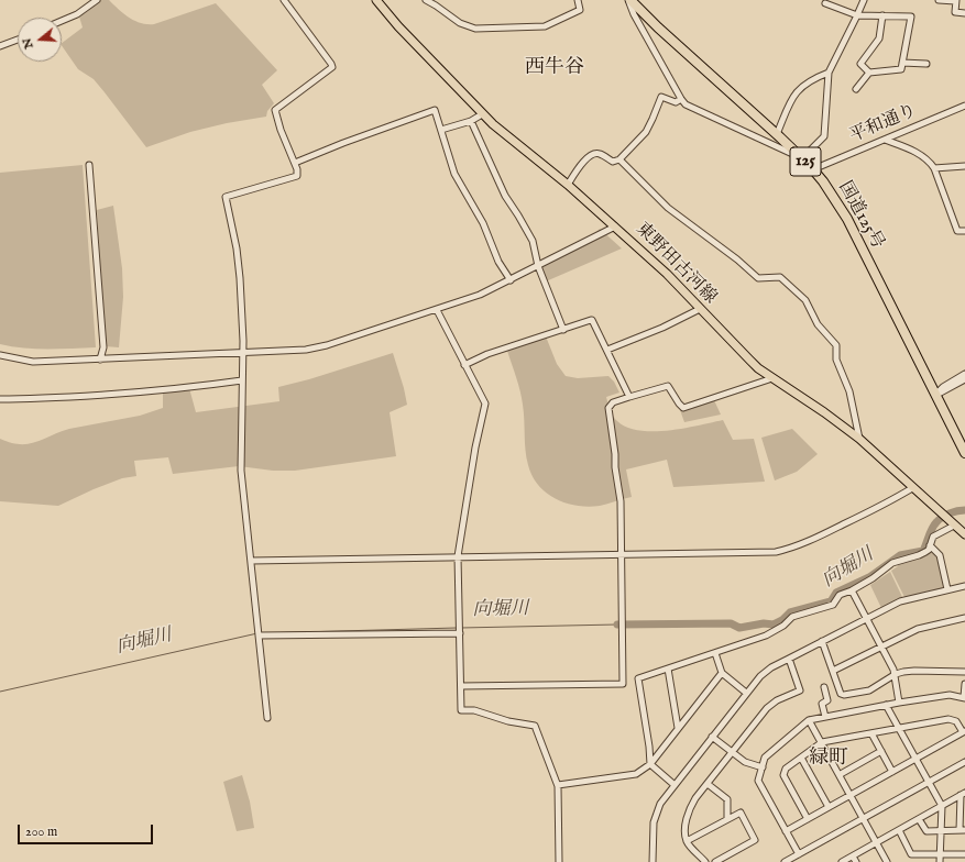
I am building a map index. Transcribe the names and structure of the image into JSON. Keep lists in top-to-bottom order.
{
  "streets": {
    "highway": ["125", "国道125号"],
    "main road": ["東野田古河線"],
    "street": ["平和通り"]
  },
  "crossings": [
    ["平和通り", "国道125号"]
  ],
  "districts": ["西牛谷", "緑町"],
  "water": ["向堀川"],
  "scale_bar": "200 m",
  "north": "left"
}
